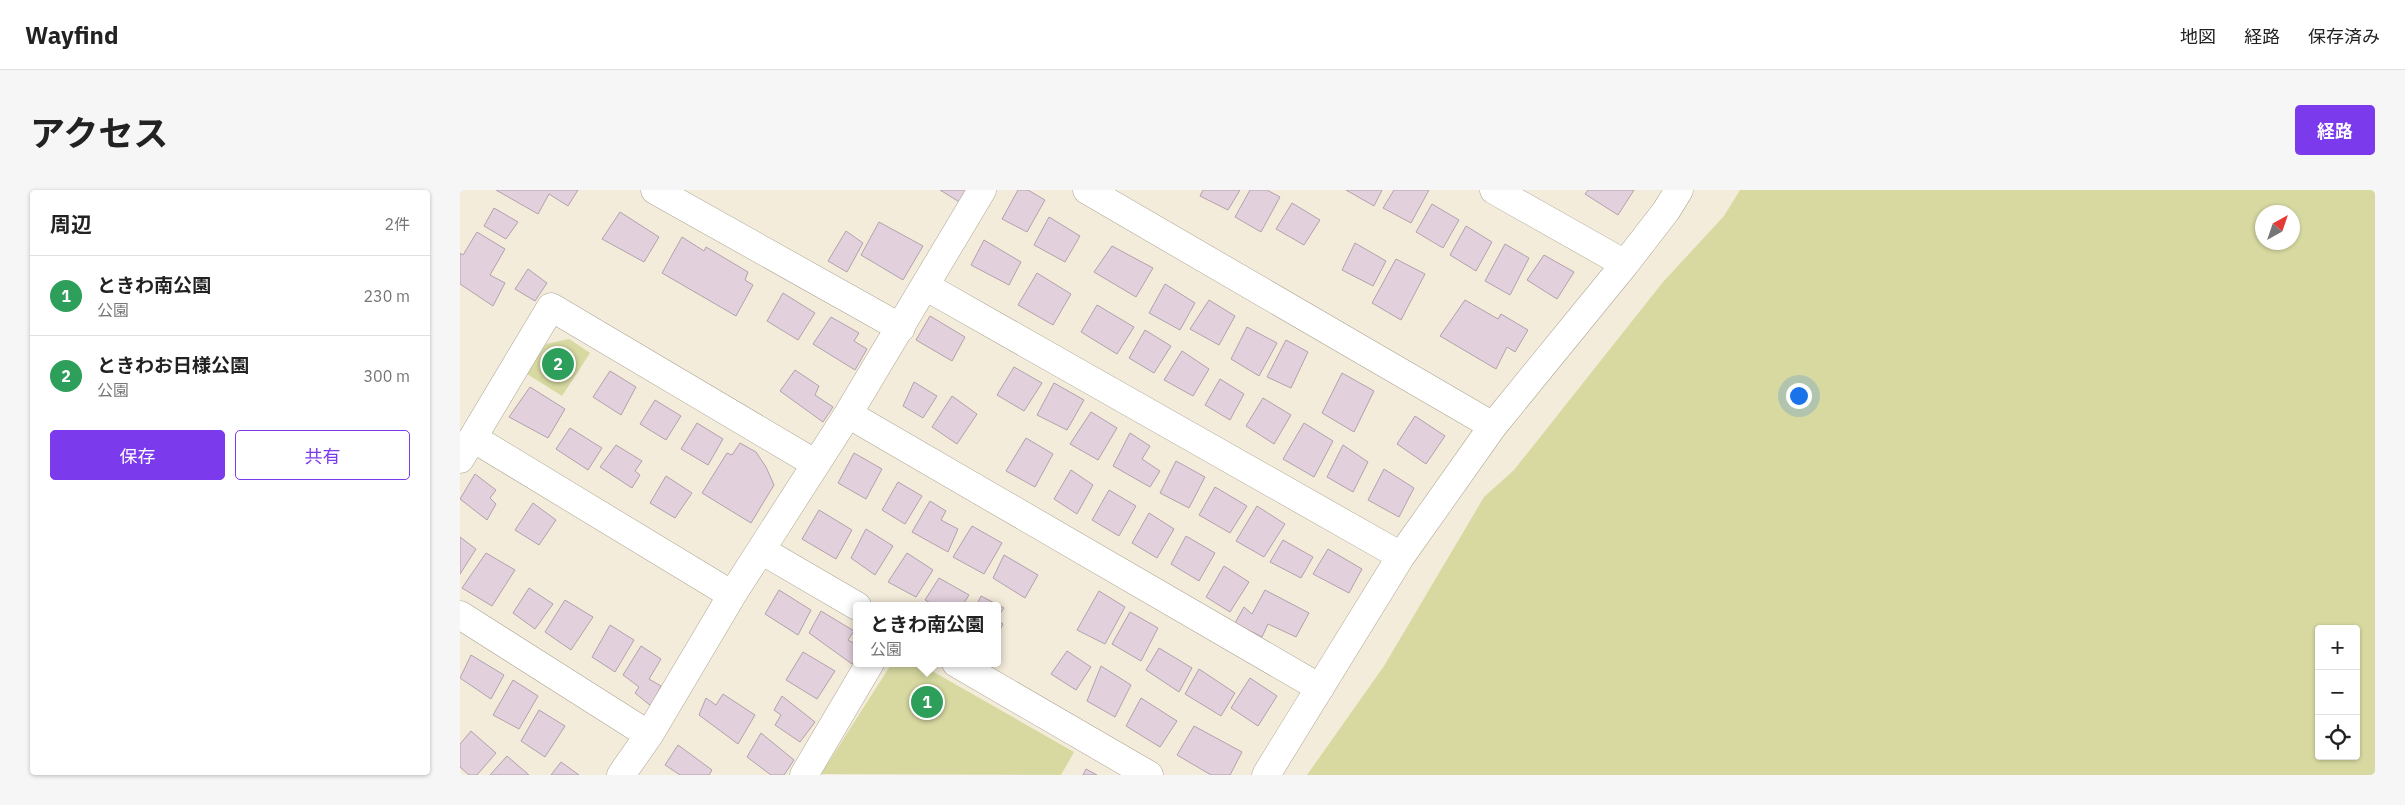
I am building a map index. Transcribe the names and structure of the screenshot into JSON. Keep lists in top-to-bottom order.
{
  "north": "top right",
  "page": {
    "header": "Wayfind",
    "nav": ["地図", "経路", "保存済み"],
    "title": "アクセス",
    "buttons": [
      "経路",
      ["保存", "共有"]
    ],
    "heading": ["周辺", "2件"],
    "list": [
      {
        "mark": "1",
        "name": "ときわ南公園",
        "note": "公園",
        "value": "230 m"
      },
      {
        "mark": "2",
        "name": "ときわお日様公園",
        "note": "公園",
        "value": "300 m"
      }
    ],
    "pins": ["2", "1"],
    "popup": ["ときわ南公園", "公園"],
    "map_buttons": ["+", "−"]
  }
}
